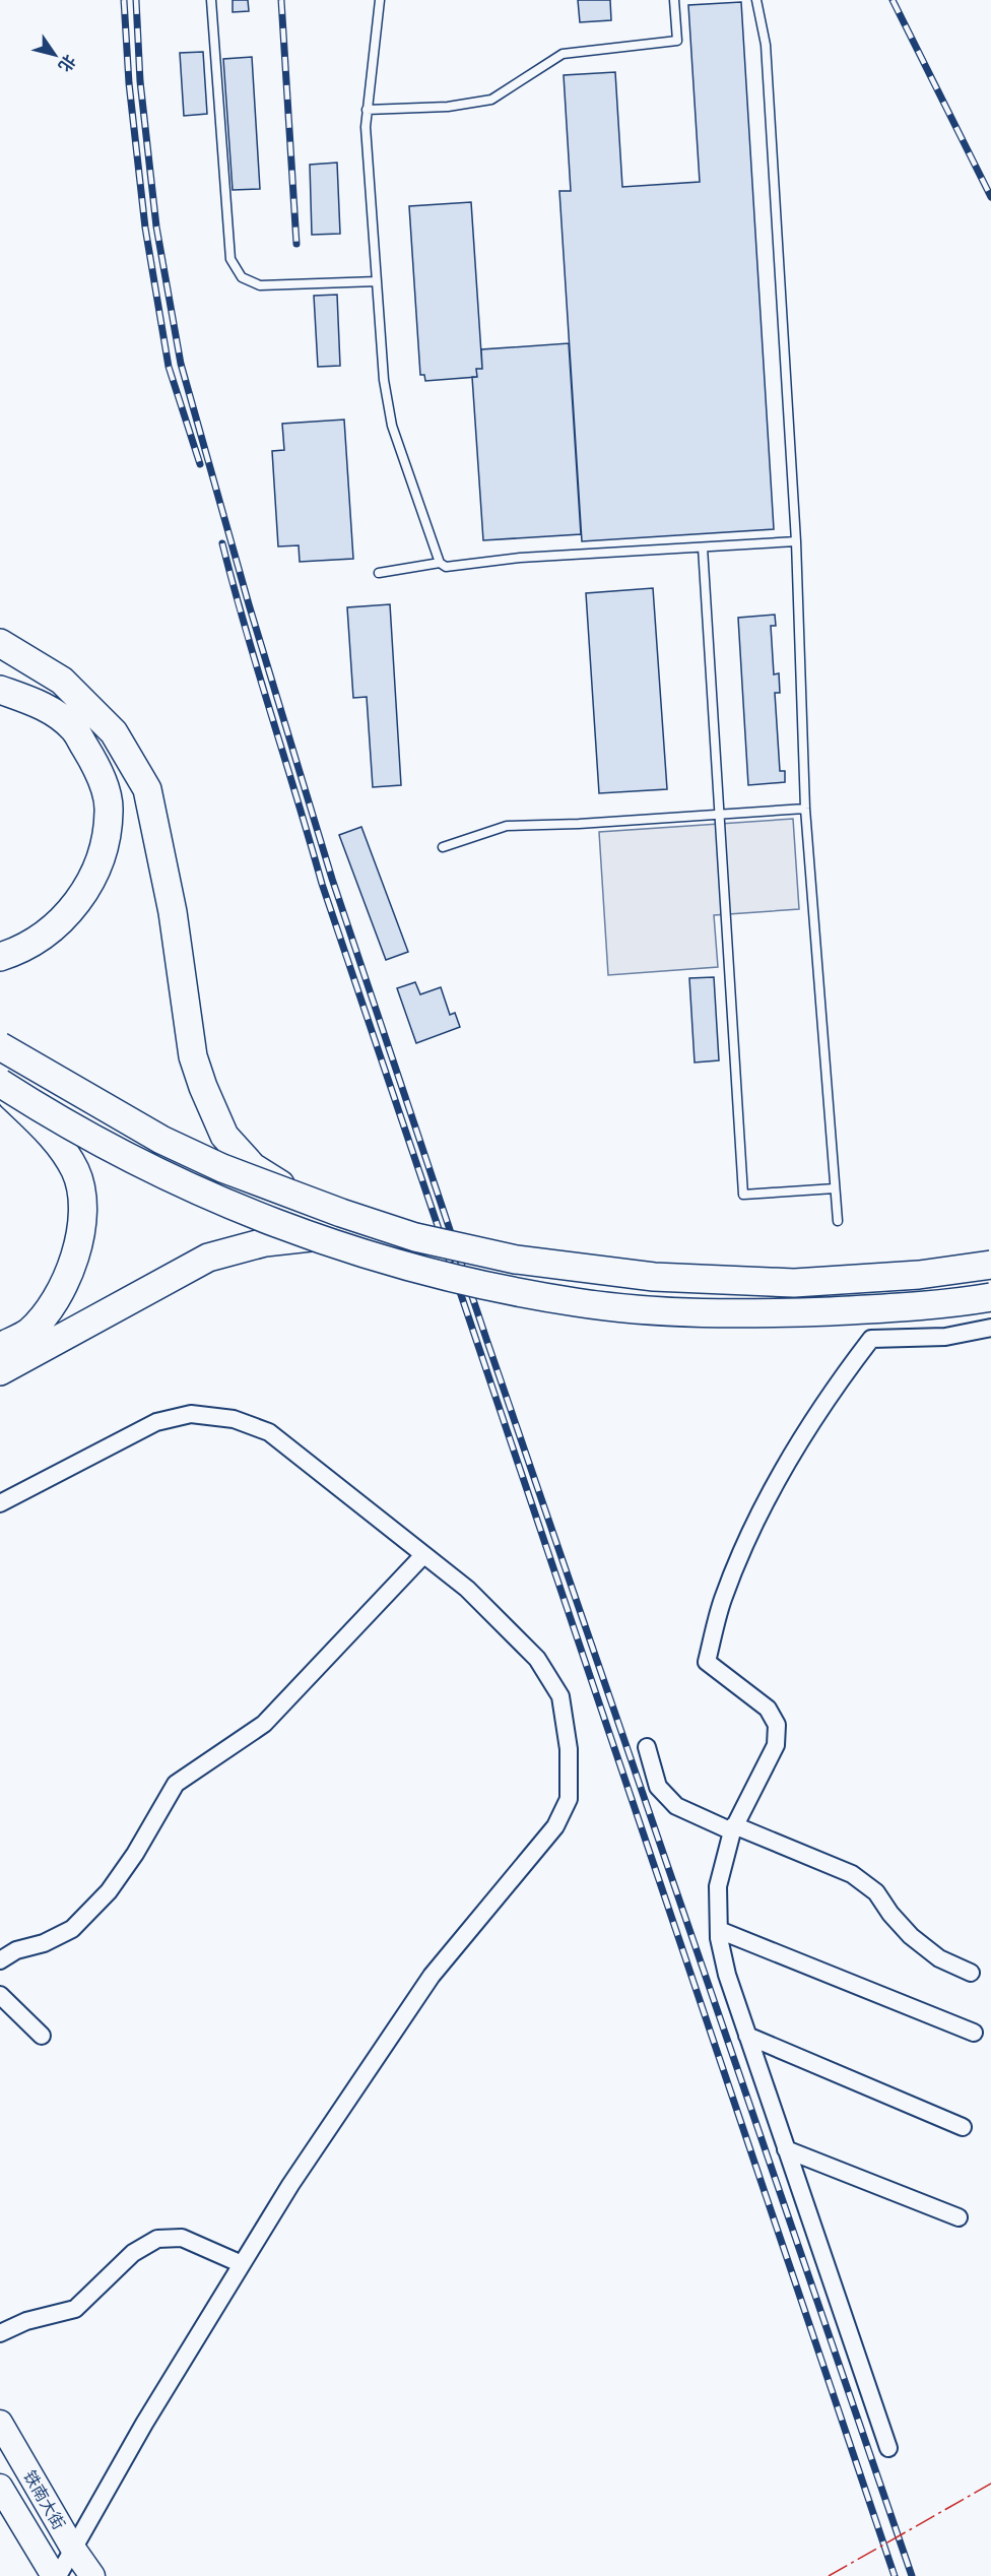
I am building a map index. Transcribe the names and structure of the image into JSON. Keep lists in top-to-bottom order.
{
  "streets": {
    "main road": ["铁南大街"]
  },
  "north": "bottom right"
}
